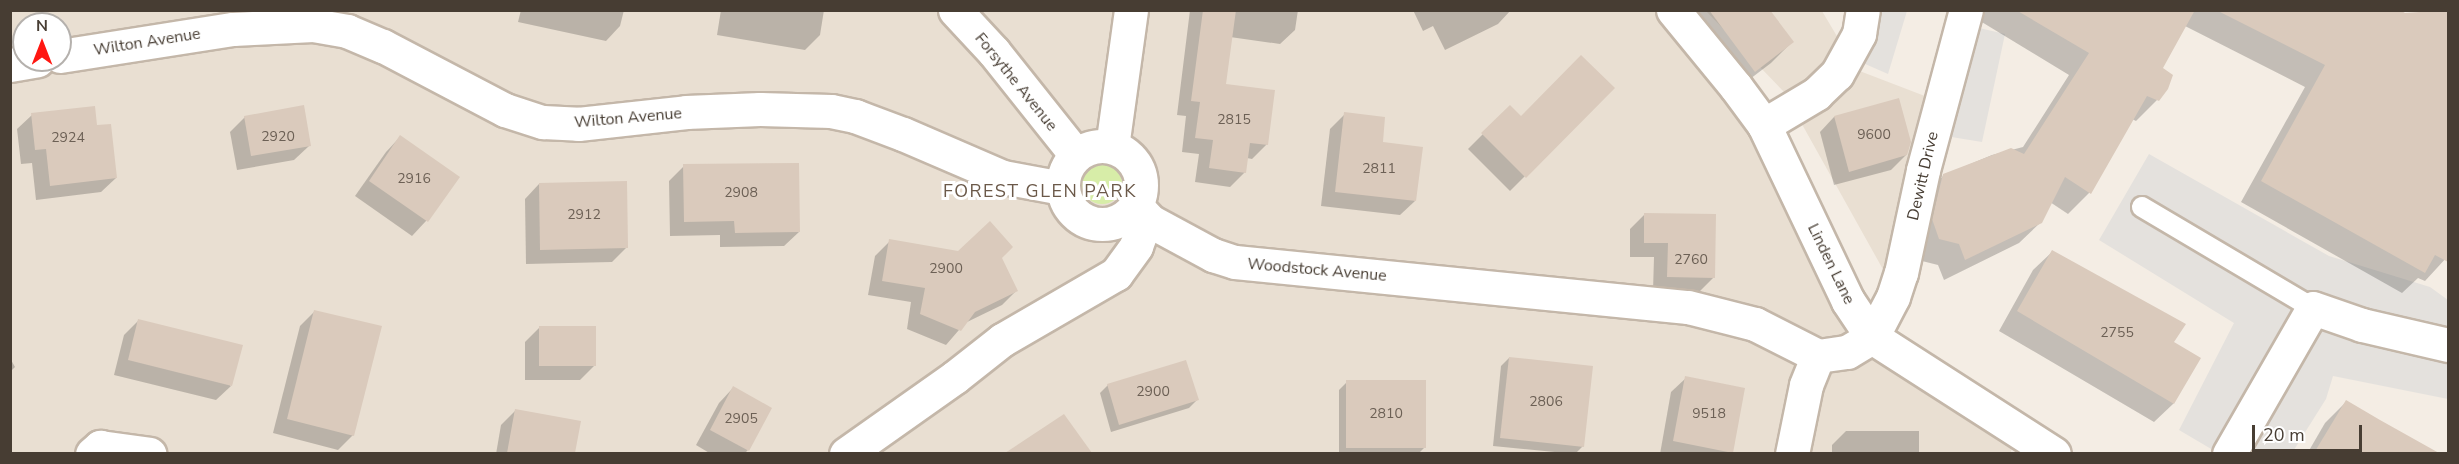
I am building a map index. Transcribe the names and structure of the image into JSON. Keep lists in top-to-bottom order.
{
  "streets": {
    "street": [
      "Wilton Avenue",
      "Forsythe Avenue",
      "Dewitt Drive",
      "Linden Lane",
      "Woodstock Avenue"
    ]
  },
  "crossings": [
    ["Wilton Avenue", "Forsythe Avenue"],
    ["Wilton Avenue", "Woodstock Avenue"],
    ["Forsythe Avenue", "Woodstock Avenue"],
    ["Dewitt Drive", "Linden Lane"]
  ],
  "districts": ["FOREST GLEN PARK"],
  "house_numbers": [
    "2815",
    "9600",
    "2920",
    "2924",
    "2811",
    "2916",
    "2908",
    "2912",
    "2760",
    "2900",
    "2755",
    "2900",
    "2806",
    "2810",
    "9518",
    "2905"
  ],
  "scale_bar": "20 m",
  "north": "top"
}
